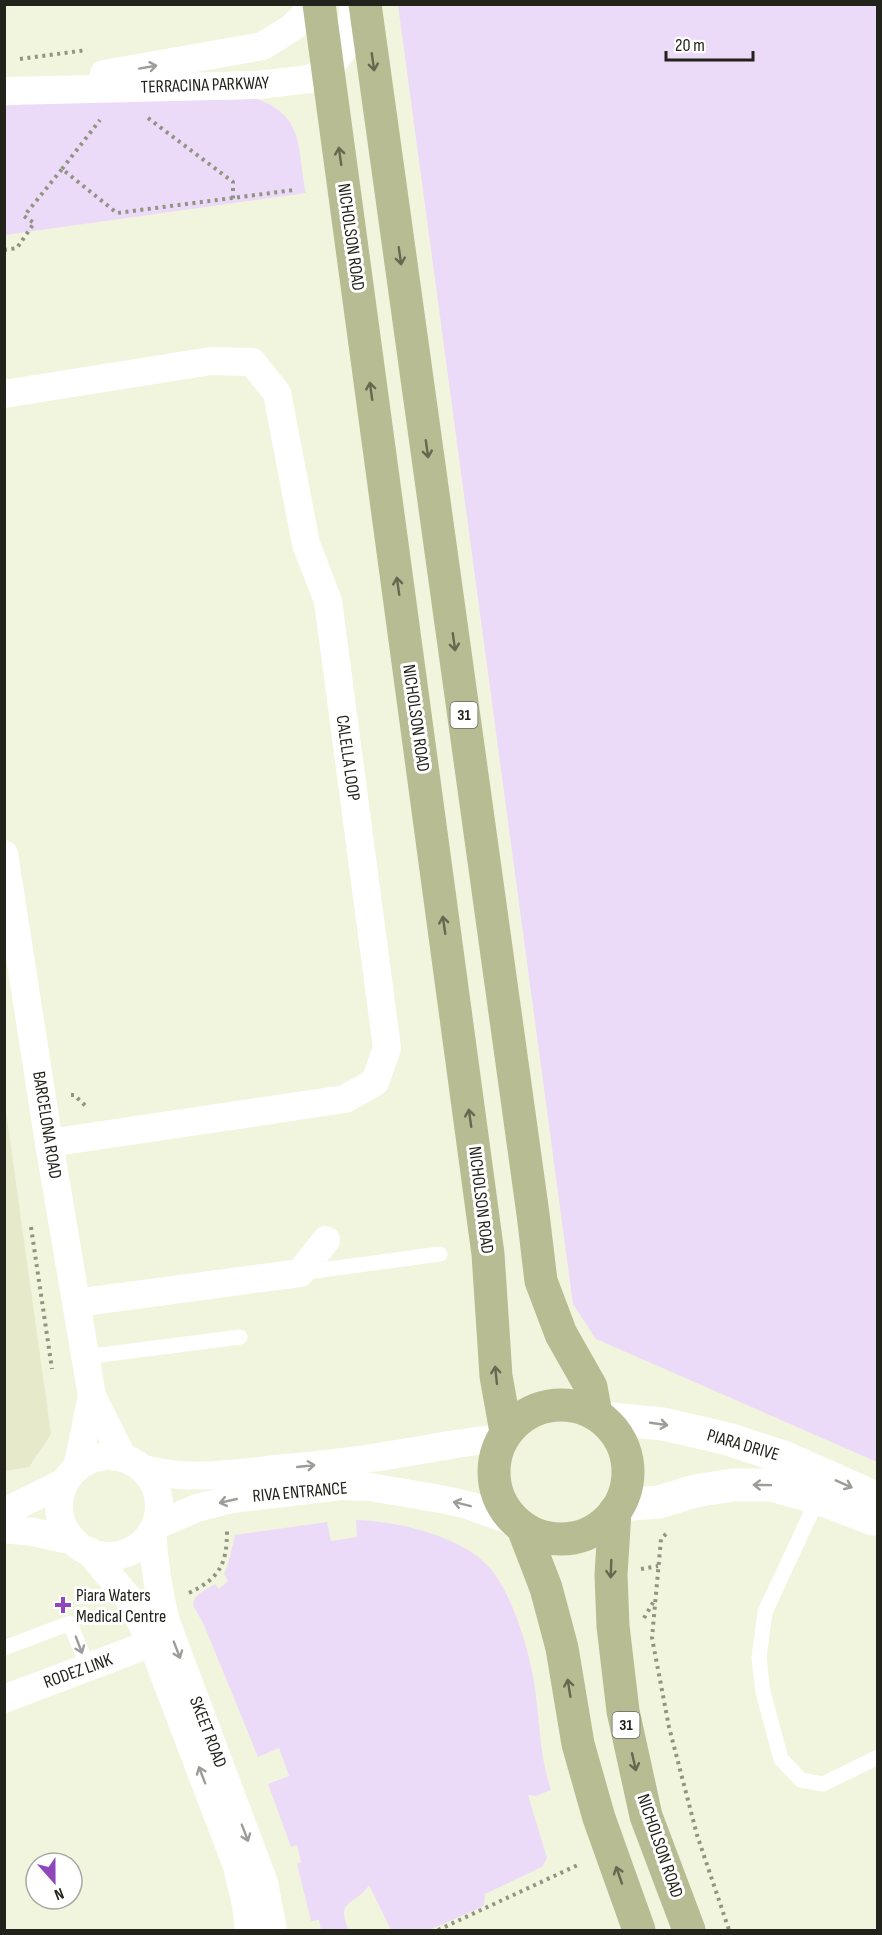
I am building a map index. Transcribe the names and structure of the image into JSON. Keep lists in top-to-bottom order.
{
  "streets": {
    "main road": ["NICHOLSON ROAD", "31"],
    "street": [
      "TERRACINA PARKWAY",
      "CALELLA LOOP",
      "BARCELONA ROAD",
      "PIARA DRIVE",
      "RIVA ENTRANCE",
      "RODEZ LINK",
      "SKEET ROAD"
    ]
  },
  "crossings": [
    ["TERRACINA PARKWAY", "NICHOLSON ROAD"],
    ["NICHOLSON ROAD", "31"],
    ["NICHOLSON ROAD", "PIARA DRIVE"],
    ["NICHOLSON ROAD", "RIVA ENTRANCE"],
    ["31", "PIARA DRIVE"],
    ["31", "RIVA ENTRANCE"],
    ["CALELLA LOOP", "BARCELONA ROAD"],
    ["BARCELONA ROAD", "RIVA ENTRANCE"],
    ["BARCELONA ROAD", "SKEET ROAD"],
    ["PIARA DRIVE", "RIVA ENTRANCE"],
    ["RIVA ENTRANCE", "SKEET ROAD"],
    ["RODEZ LINK", "SKEET ROAD"]
  ],
  "places": {
    "health": ["Piara Waters Medical Centre"]
  },
  "scale_bar": "20 m",
  "north": "bottom"
}
